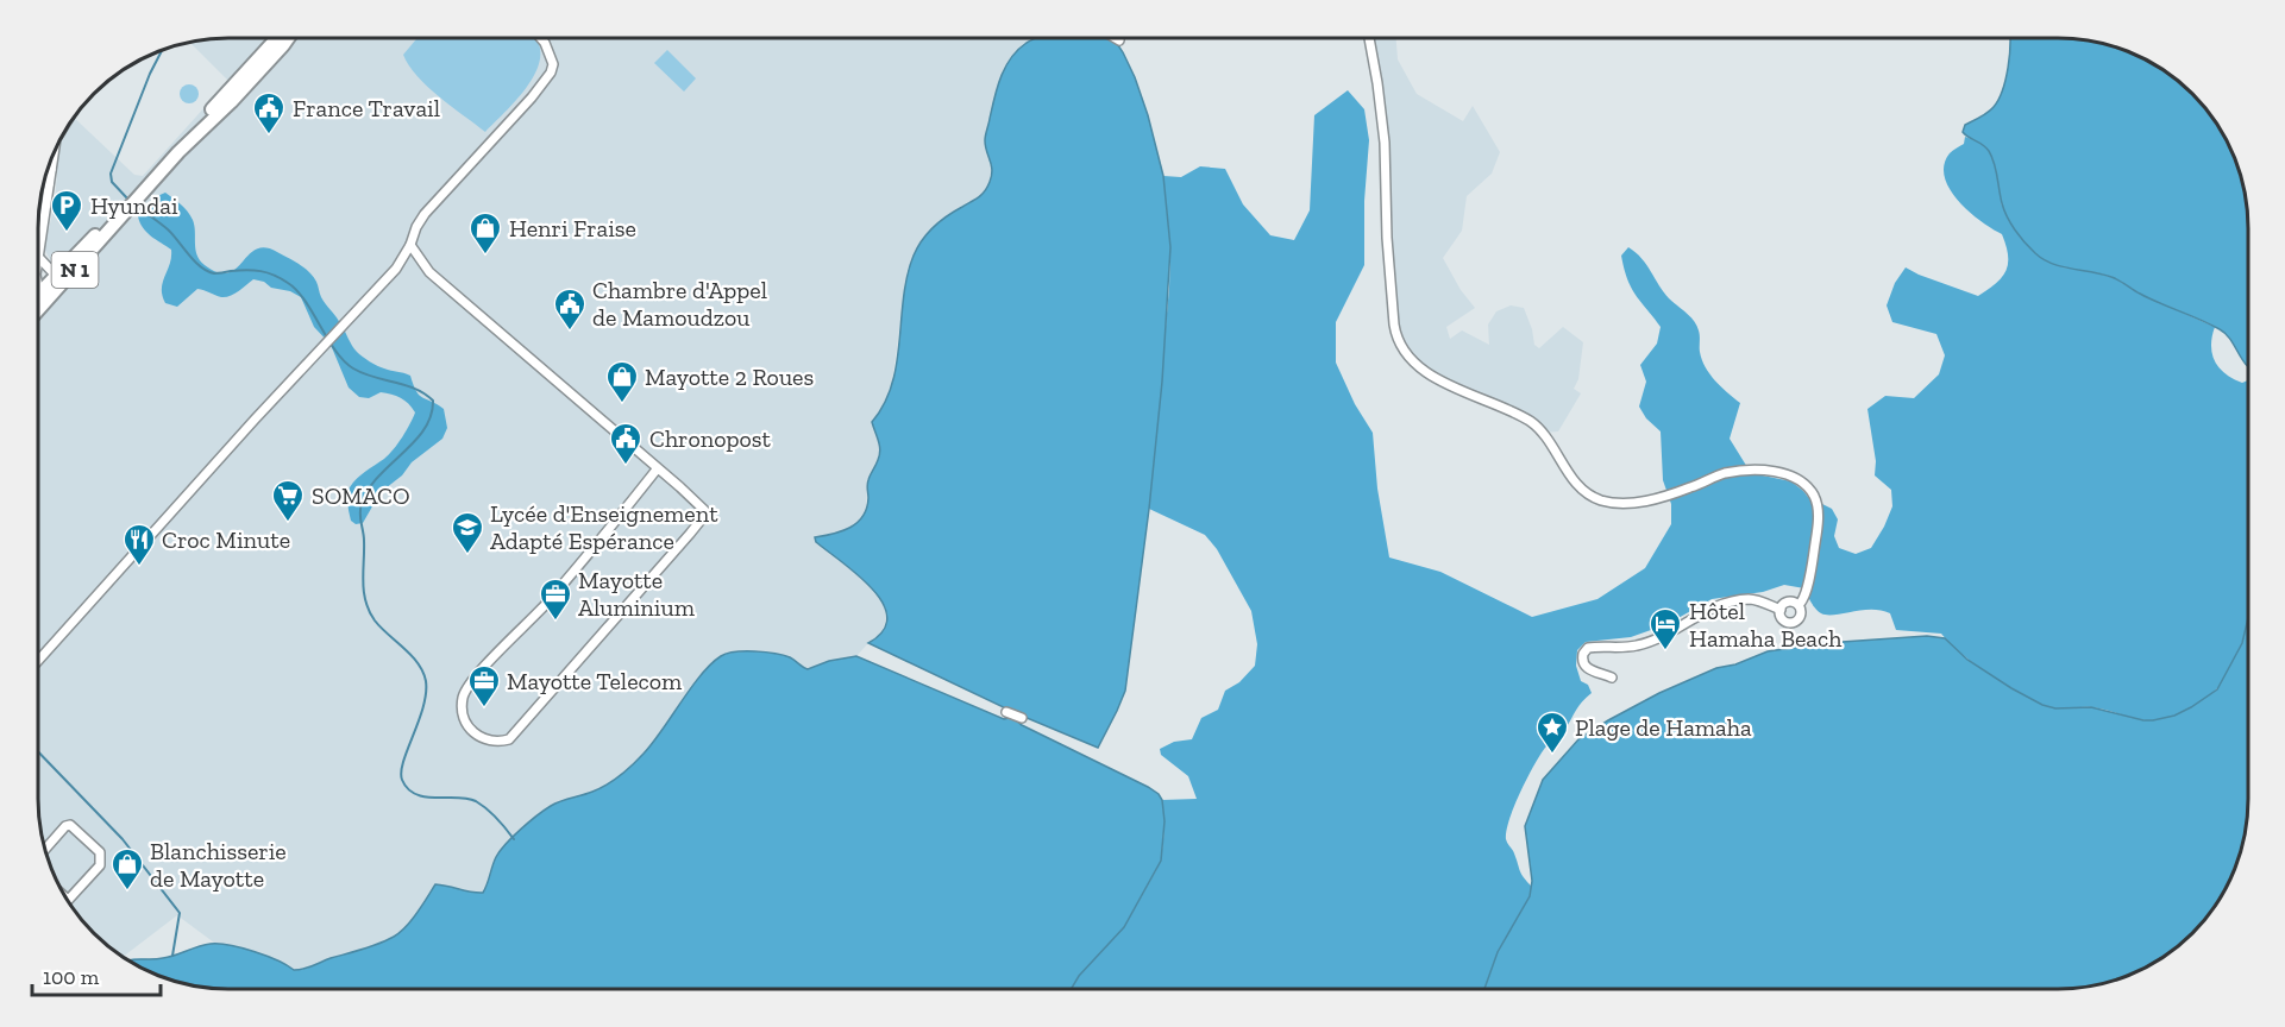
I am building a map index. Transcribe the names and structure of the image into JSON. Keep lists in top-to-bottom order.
{
  "streets": {
    "main road": ["N 1"]
  },
  "places": {
    "public building": ["France Travail", "Chambre d'Appel de Mamoudzou", "Chronopost"],
    "parking": ["Hyundai"],
    "shop": ["Henri Fraise", "Mayotte 2 Roues", "Blanchisserie de Mayotte"],
    "supermarket": ["SOMACO"],
    "school or university": ["Lycée d'Enseignement Adapté Espérance"],
    "restaurant": ["Croc Minute"],
    "office": ["Mayotte Aluminium", "Mayotte Telecom"],
    "hotel": ["Hôtel Hamaha Beach"],
    "place": ["Plage de Hamaha"]
  },
  "scale_bar": "100 m"
}
